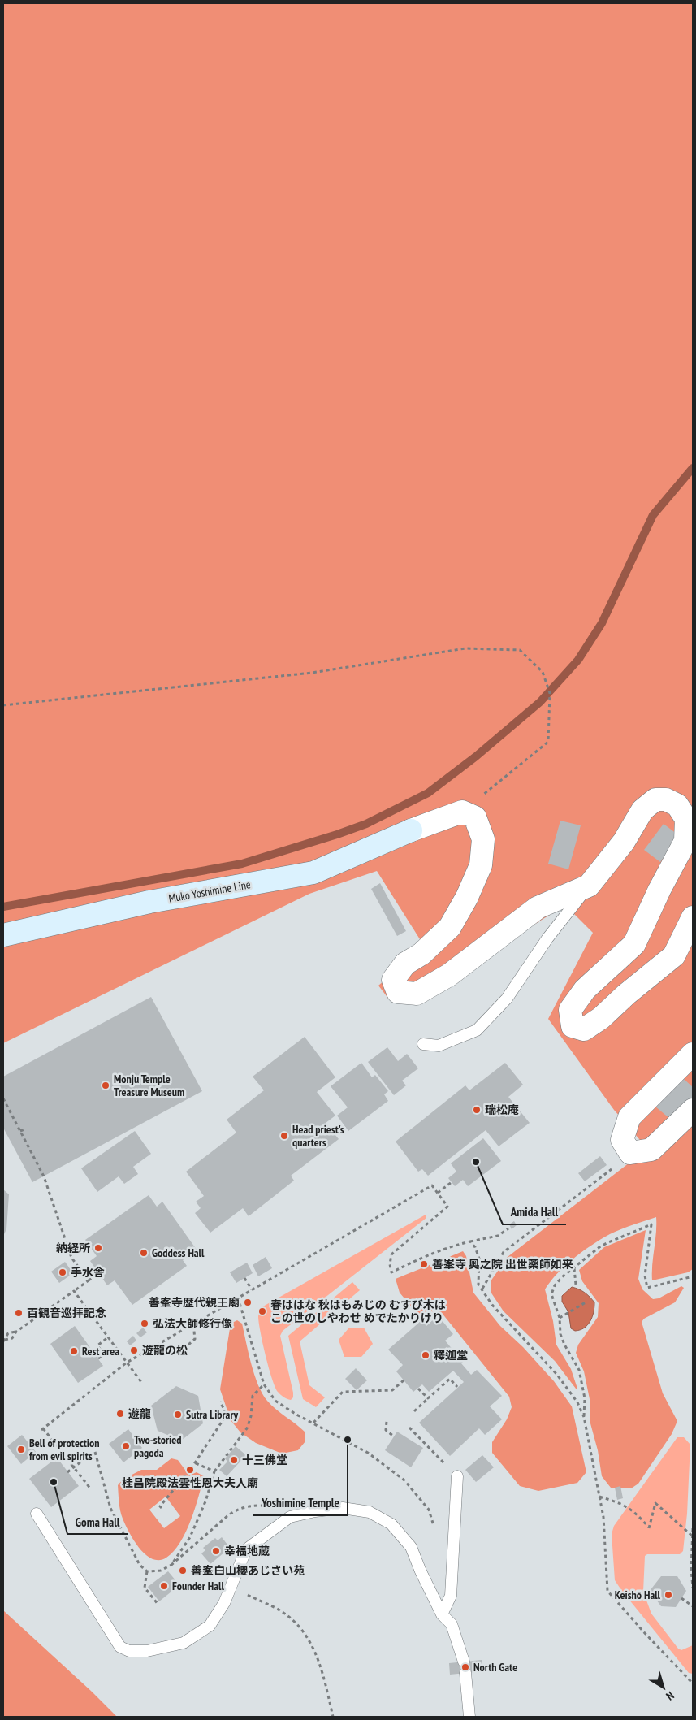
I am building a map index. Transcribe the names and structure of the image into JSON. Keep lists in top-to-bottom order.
{
  "streets": {
    "main road": ["Muko Yoshimine Line"]
  },
  "places": [
    "Monju Temple Treasure Museum",
    "瑞松庵",
    "Head priest's quarters",
    "Amida Hall",
    "納経所",
    "Goddess Hall",
    "善峯寺 奥之院 出世薬師如来",
    "手水舎",
    "善峯寺歴代親王廟",
    "春ははな 秋はもみじの むすび木は この世のしやわせ めでたかりけり",
    "百観音巡拝記念",
    "弘法大師修行像",
    "遊龍の松",
    "Rest area",
    "釋迦堂",
    "遊龍",
    "Sutra Library",
    "Yoshimine Temple",
    "Two-storied pagoda",
    "Bell of protection from evil spirits",
    "十三佛堂",
    "桂昌院殿法雲性恩大夫人廟",
    "Goma Hall",
    "幸福地蔵",
    "善峯白山櫻あじさい苑",
    "Founder Hall",
    "Keishō Hall",
    "North Gate"
  ],
  "north": "bottom right"
}
